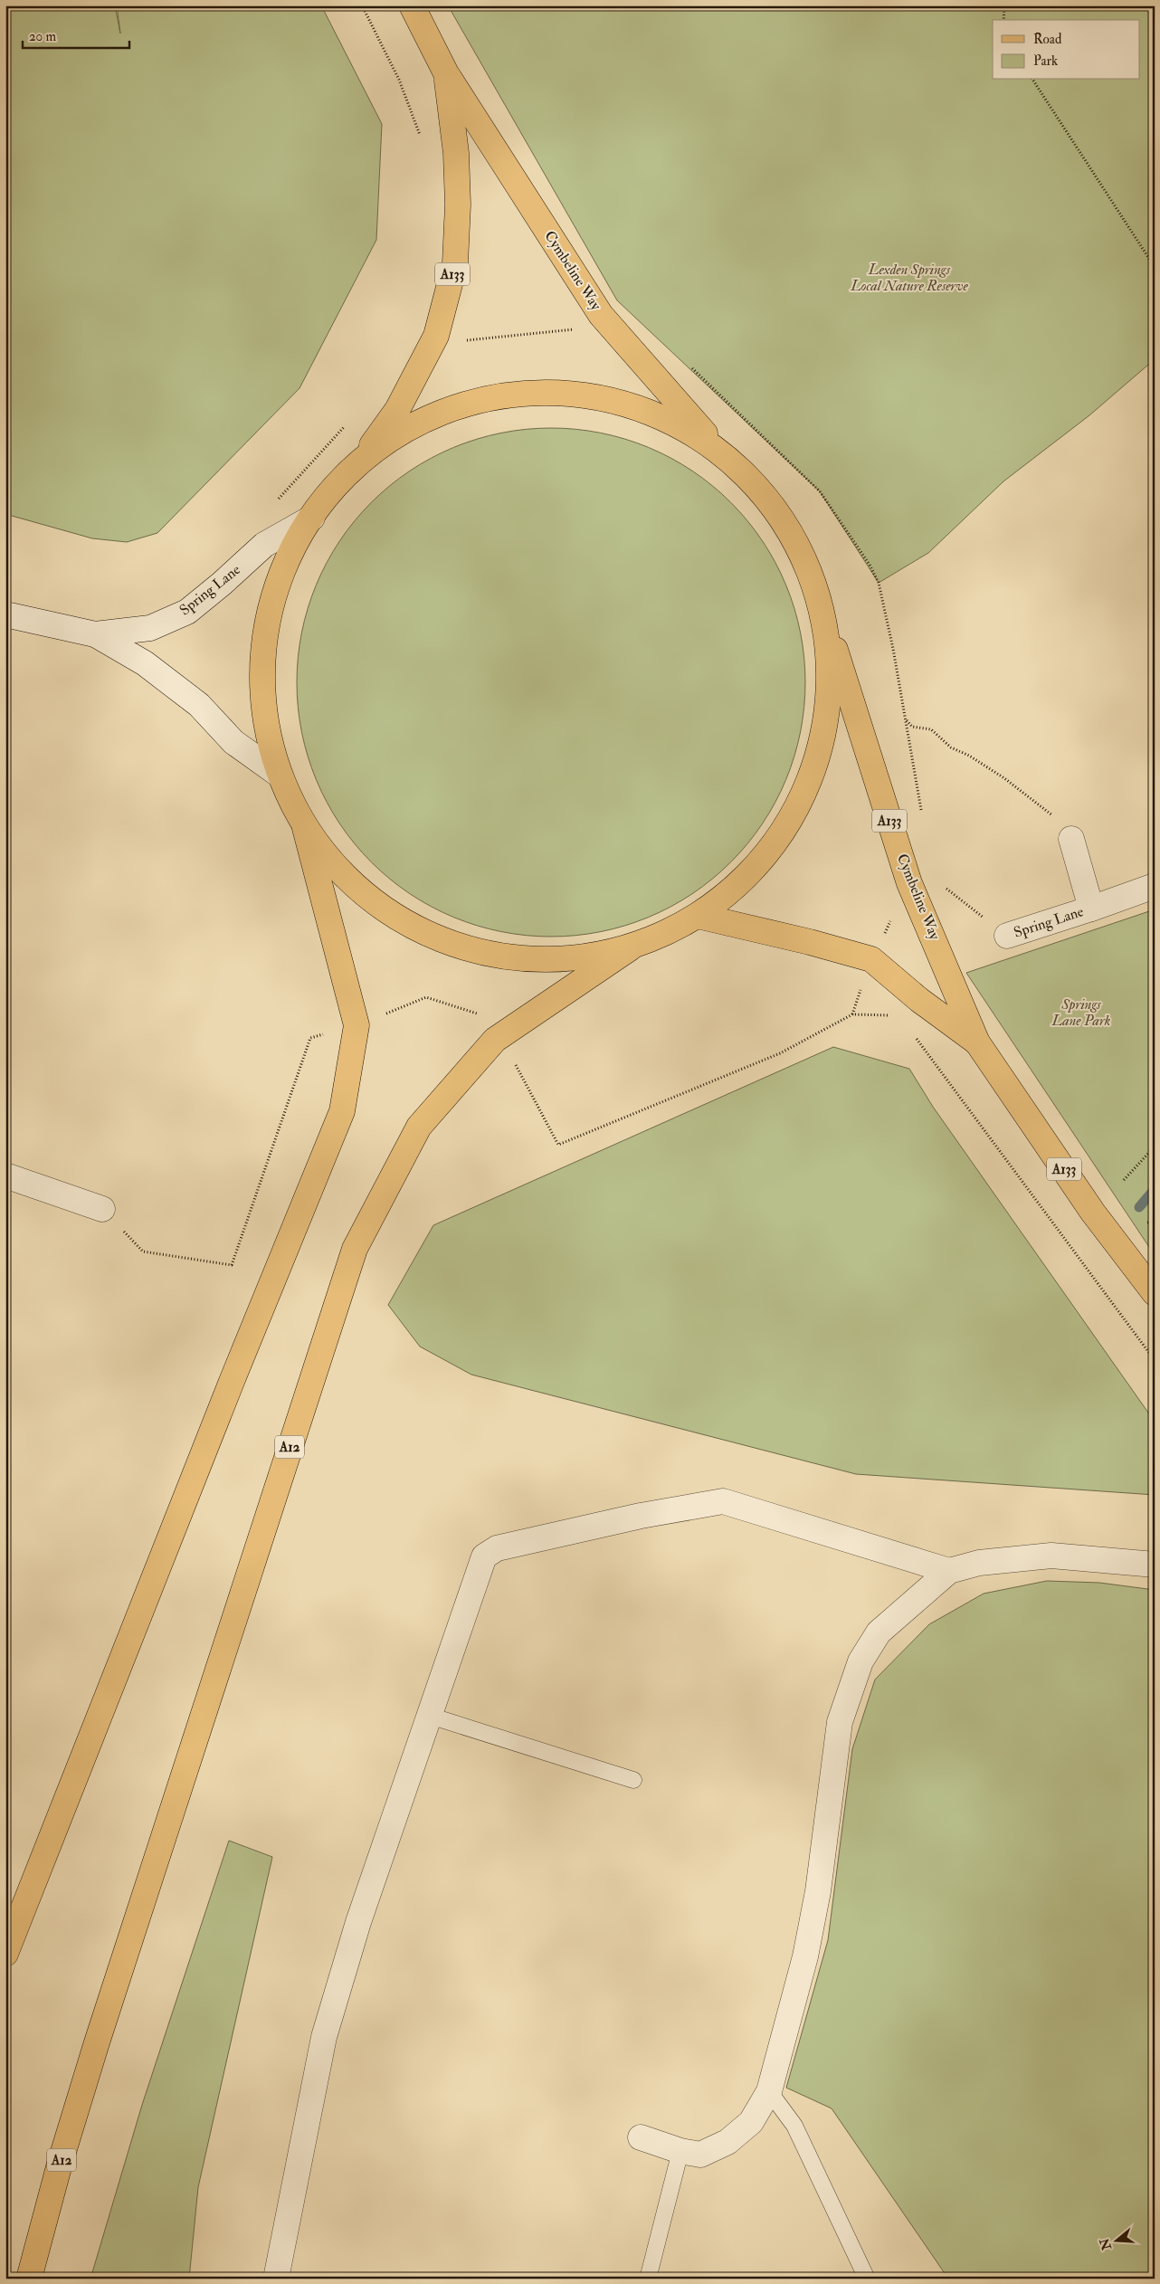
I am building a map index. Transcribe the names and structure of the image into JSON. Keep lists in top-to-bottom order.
{
  "streets": {
    "main road": ["Cymbeline Way", "A133", "A12"],
    "street": ["Spring Lane"]
  },
  "parks": ["Lexden Springs Local Nature Reserve", "Springs Lane Park"],
  "legend": ["Road", "Park"],
  "scale_bar": "20 m",
  "north": "left"
}
